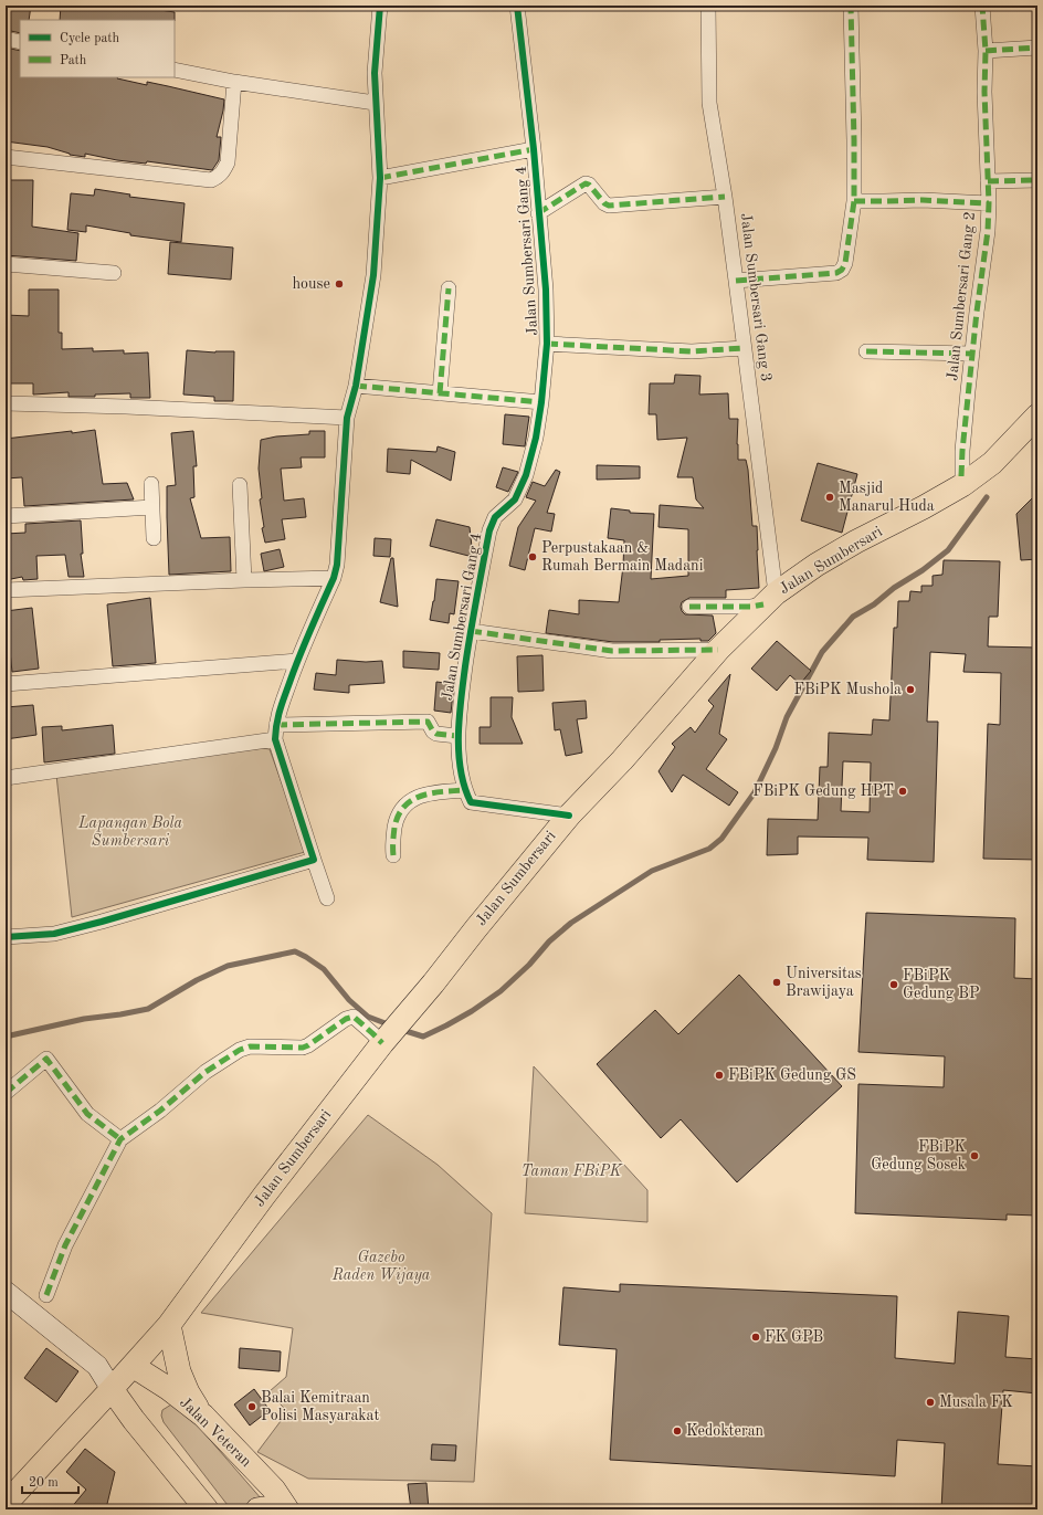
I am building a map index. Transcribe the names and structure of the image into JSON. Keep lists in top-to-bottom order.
{
  "streets": {
    "main road": ["Jalan Sumbersari", "Jalan Veteran"],
    "street": ["Jalan Sumbersari Gang 4", "Jalan Sumbersari Gang 2", "Jalan Sumbersari Gang 3"]
  },
  "crossings": [
    ["Jalan Sumbersari Gang 2", "Jalan Sumbersari"],
    ["Jalan Sumbersari Gang 3", "Jalan Sumbersari"],
    ["Jalan Sumbersari", "Jalan Veteran"]
  ],
  "parks": ["Lapangan Bola Sumbersari", "Taman FBiPK", "Gazebo Raden Wijaya"],
  "places": [
    "house",
    "Masjid Manarul Huda",
    "Perpustakaan & Rumah Bermain Madani",
    "FBiPK Mushola",
    "FBiPK Gedung HPT",
    "Universitas Brawijaya",
    "FBiPK Gedung BP",
    "FBiPK Gedung GS",
    "FBiPK Gedung Sosek",
    "FK GPB",
    "Musala FK",
    "Balai Kemitraan Polisi Masyarakat",
    "Kedokteran"
  ],
  "legend": ["Cycle path", "Path"],
  "scale_bar": "20 m"
}
